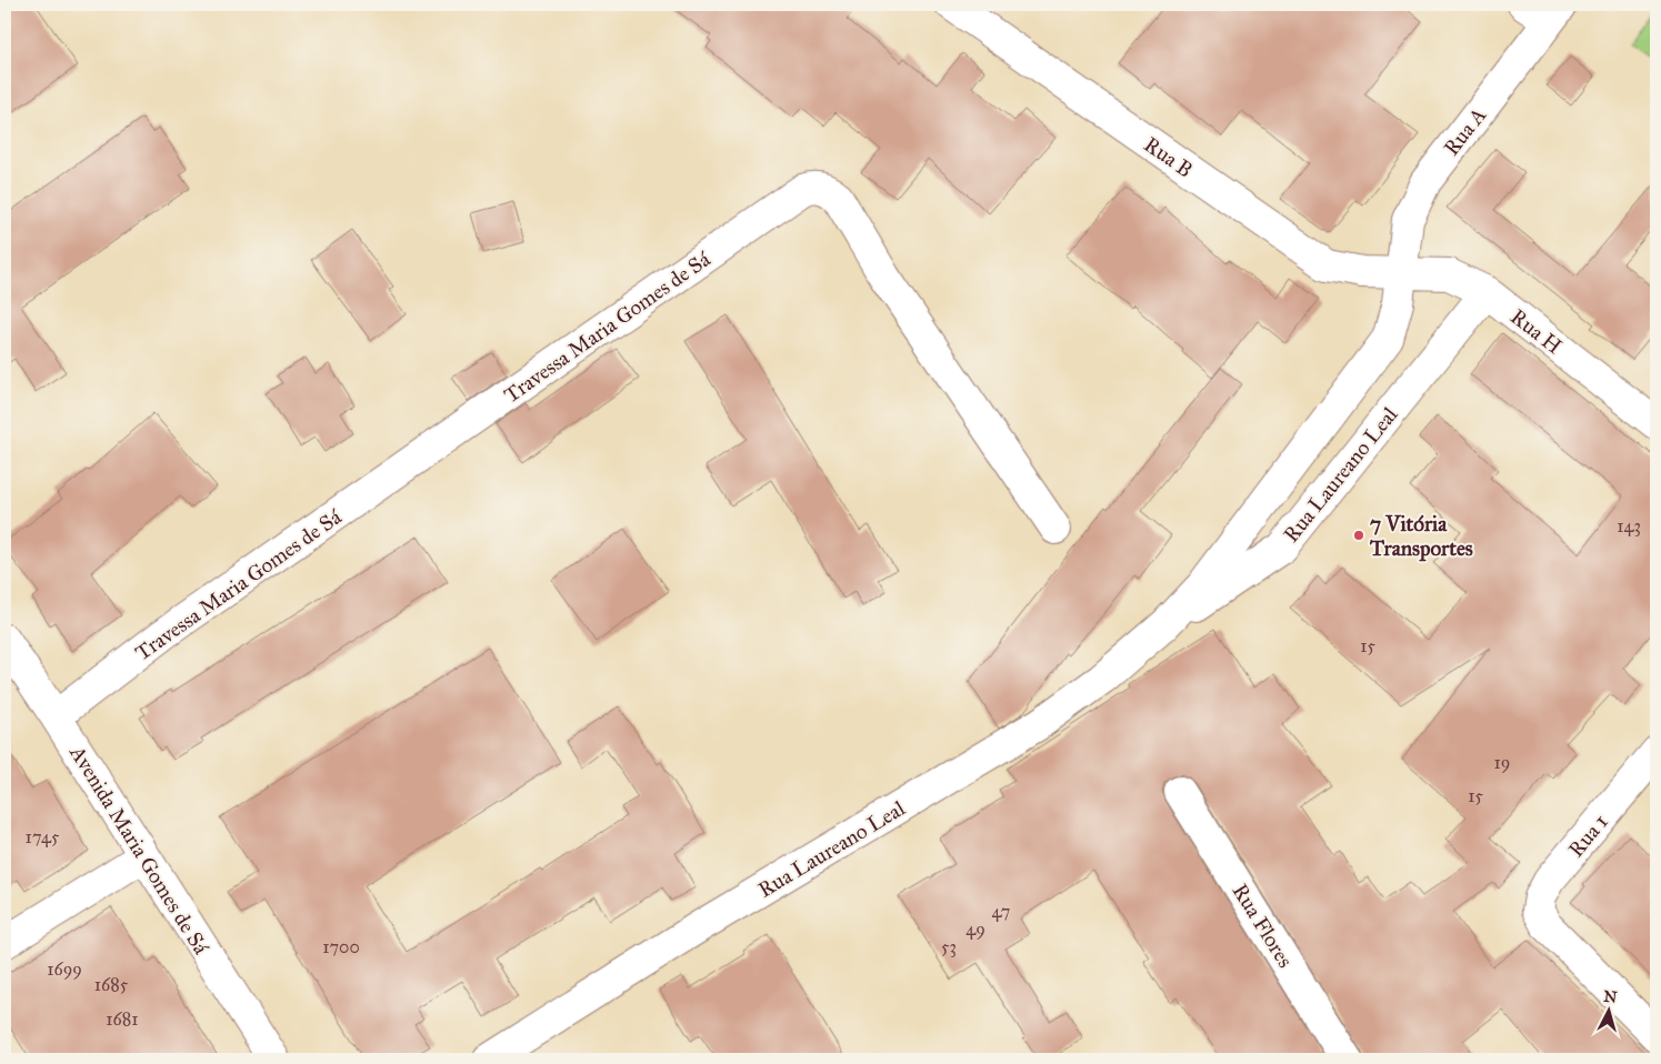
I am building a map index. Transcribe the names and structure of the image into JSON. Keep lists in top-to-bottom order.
{
  "streets": {
    "street": [
      "Rua A",
      "Rua B",
      "Travessa Maria Gomes de Sá",
      "Rua H",
      "Rua Laureano Leal",
      "Rua 1",
      "Avenida Maria Gomes de Sá",
      "Rua Flores"
    ]
  },
  "crossings": [
    ["Rua A", "Rua B"],
    ["Rua A", "Rua H"],
    ["Rua A", "Rua Laureano Leal"],
    ["Rua B", "Rua H"],
    ["Rua B", "Rua Laureano Leal"],
    ["Travessa Maria Gomes de Sá", "Avenida Maria Gomes de Sá"],
    ["Rua H", "Rua Laureano Leal"]
  ],
  "places": ["7 Vitória Transportes"],
  "house_numbers": [
    "143",
    "15",
    "19",
    "15",
    "1745",
    "47",
    "49",
    "1700",
    "53",
    "1699",
    "1685",
    "1681"
  ],
  "north": "top"
}
